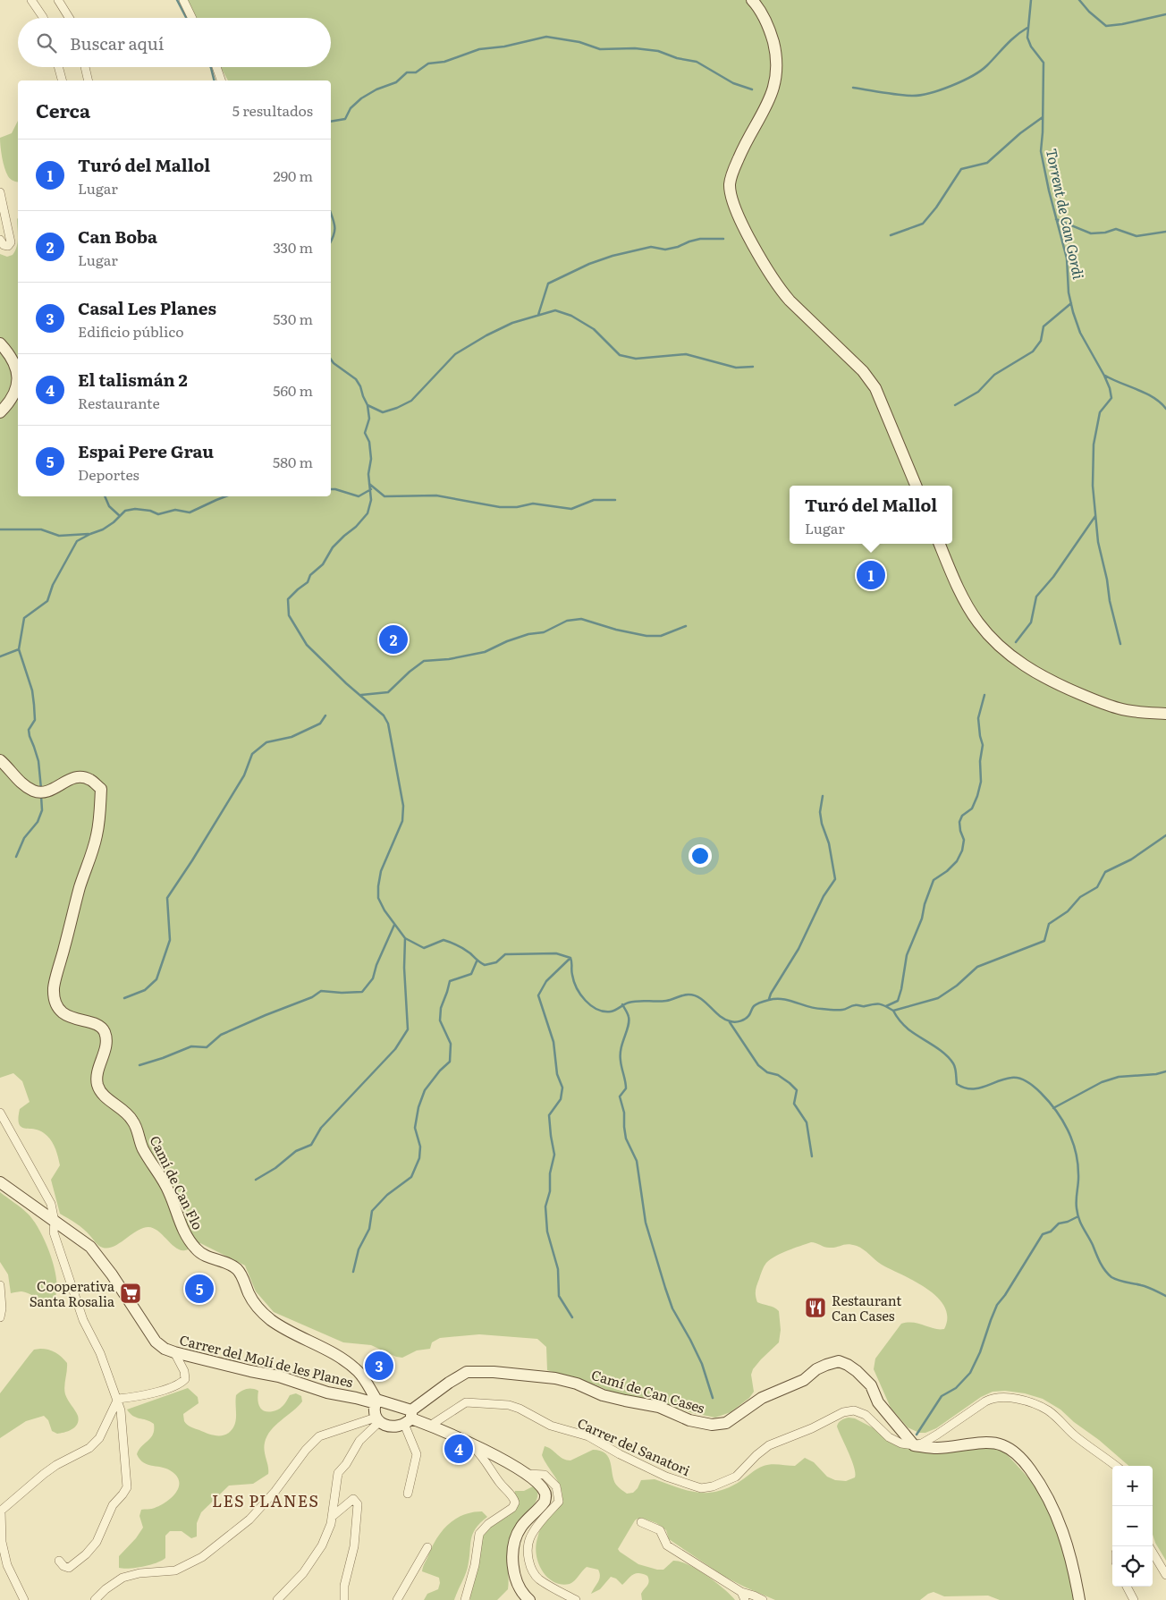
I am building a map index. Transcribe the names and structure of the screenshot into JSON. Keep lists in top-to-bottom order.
{
  "streets": {
    "street": [
      "Camí de Can Flo",
      "Carrer del Molí de les Planes",
      "Camí de Can Cases",
      "Carrer del Sanatori"
    ]
  },
  "crossings": [
    ["Camí de Can Flo", "Carrer del Molí de les Planes"],
    ["Carrer del Molí de les Planes", "Camí de Can Cases"],
    ["Carrer del Molí de les Planes", "Carrer del Sanatori"],
    ["Camí de Can Cases", "Carrer del Sanatori"]
  ],
  "districts": ["LES PLANES"],
  "water": ["Torrent de Can Gordi"],
  "places": {
    "supermarket": ["Cooperativa Santa Rosalia"],
    "restaurant": ["Restaurant Can Cases"]
  },
  "page": {
    "search": "Buscar aquí",
    "heading": ["Cerca", "5 resultados"],
    "list": [
      {
        "mark": "1",
        "name": "Turó del Mallol",
        "note": "Lugar",
        "value": "290 m"
      },
      {
        "mark": "2",
        "name": "Can Boba",
        "note": "Lugar",
        "value": "330 m"
      },
      {
        "mark": "3",
        "name": "Casal Les Planes",
        "note": "Edificio público",
        "value": "530 m"
      },
      {
        "mark": "4",
        "name": "El talismán 2",
        "note": "Restaurante",
        "value": "560 m"
      },
      {
        "mark": "5",
        "name": "Espai Pere Grau",
        "note": "Deportes",
        "value": "580 m"
      }
    ],
    "popup": ["Turó del Mallol", "Lugar"],
    "pins": [
      "1",
      "2",
      "5",
      "3",
      "4"
    ],
    "map_buttons": ["+", "−"]
  }
}
